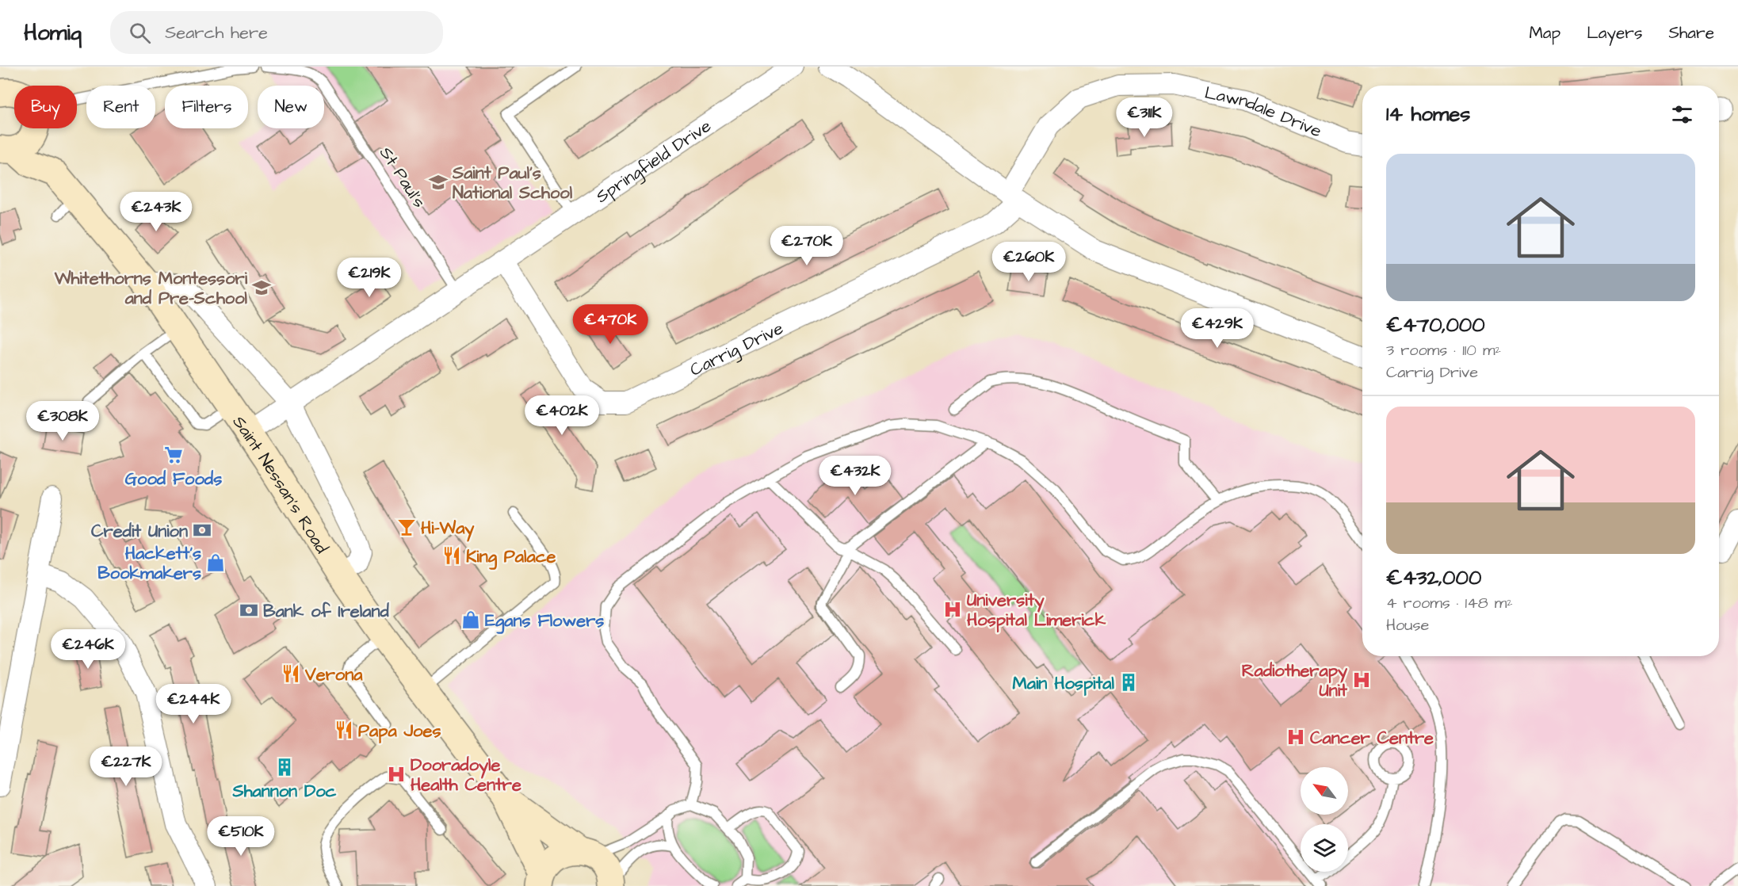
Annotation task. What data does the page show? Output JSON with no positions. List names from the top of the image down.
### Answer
{
  "streets": {
    "main road": ["Saint Nessan's Road"],
    "street": ["Lawndale Drive", "Springfield Drive", "Carrig Drive"],
    "lane": ["St Paul's"]
  },
  "crossings": [
    ["Lawndale Drive", "Carrig Drive"],
    ["Springfield Drive", "St Paul's"],
    ["Springfield Drive", "Carrig Drive"],
    ["Springfield Drive", "Saint Nessan's Road"]
  ],
  "places": {
    "school or university": ["Saint Paul's National School", "Whitethorns Montessori and Pre-School"],
    "supermarket": ["Good Foods"],
    "bar": ["Hi-Way"],
    "bank": ["Credit Union", "Bank of Ireland"],
    "restaurant": ["King Palace", "Verona", "Papa Joes"],
    "shop": ["Hackett's Bookmakers", "Egans Flowers"],
    "hospital": [
      "University Hospital Limerick",
      "Radiotherapy Unit",
      "Cancer Centre",
      "Dooradoyle Health Centre"
    ],
    "building": ["Main Hospital", "Shannon Doc"]
  },
  "north": "top left",
  "page": {
    "header": "Homiq",
    "search": "Search here",
    "nav": ["Map", "Layers", "Share"],
    "chip": [
      "Buy",
      "Rent",
      "Filters",
      "New"
    ],
    "heading": "14 homes",
    "price": [
      "€311K",
      "€243K",
      "€270K",
      "€260K",
      "€219K",
      "€470K",
      "€429K",
      "€402K",
      "€308K",
      "€432K",
      "€246K",
      "€244K",
      "€227K",
      "€510K"
    ],
    "list": [
      {
        "name": "€470,000",
        "note": "3 rooms · 110 m² · Carrig Drive"
      },
      {
        "name": "€432,000",
        "note": "4 rooms · 148 m² · House"
      }
    ]
  }
}
